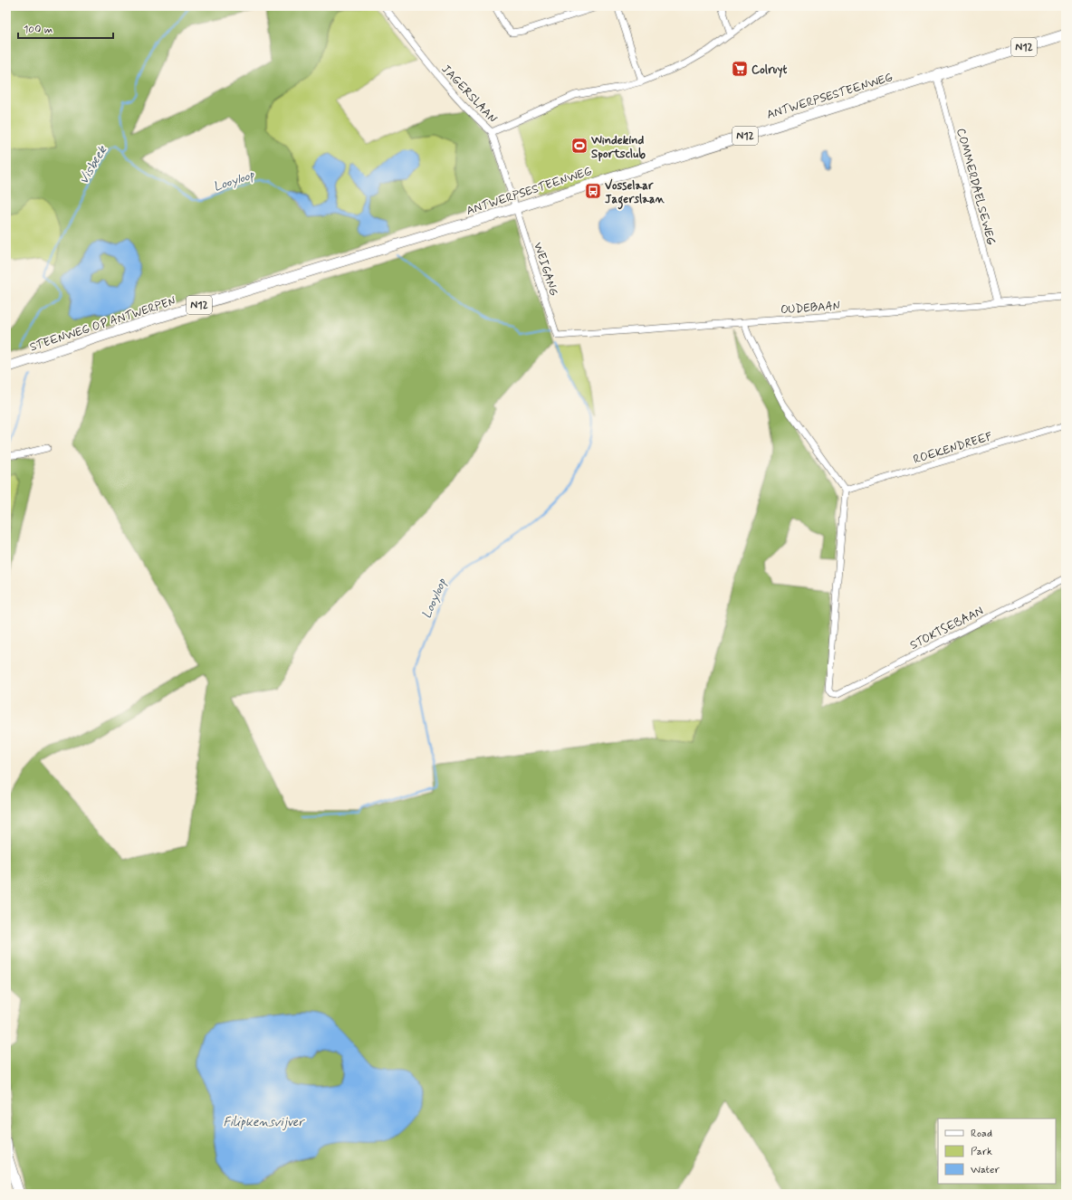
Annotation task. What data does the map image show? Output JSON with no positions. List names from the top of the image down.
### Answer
{
  "streets": {
    "main road": ["N12", "ANTWERPSESTEENWEG", "STEENWEG OP ANTWERPEN"],
    "street": [
      "JAGERSLAAN",
      "COMMERDAELSEWEG",
      "WEIGANG",
      "OUDEBAAN",
      "ROEKENDREEF",
      "STOKTSEBAAN"
    ]
  },
  "crossings": [
    ["JAGERSLAAN", "ANTWERPSESTEENWEG"],
    ["JAGERSLAAN", "WEIGANG"],
    ["ANTWERPSESTEENWEG", "COMMERDAELSEWEG"],
    ["ANTWERPSESTEENWEG", "WEIGANG"],
    ["ANTWERPSESTEENWEG", "STEENWEG OP ANTWERPEN"],
    ["COMMERDAELSEWEG", "OUDEBAAN"],
    ["WEIGANG", "OUDEBAAN"],
    ["ROEKENDREEF", "STOKTSEBAAN"]
  ],
  "water": ["Visbeek", "Looyloop", "Filipkensvijver"],
  "places": {
    "supermarket": ["Colruyt"],
    "sports": ["Windekind Sportsclub"],
    "bus stop": ["Vosselaar Jagerslaan"]
  },
  "legend": ["Road", "Park", "Water"],
  "scale_bar": "100 m"
}
